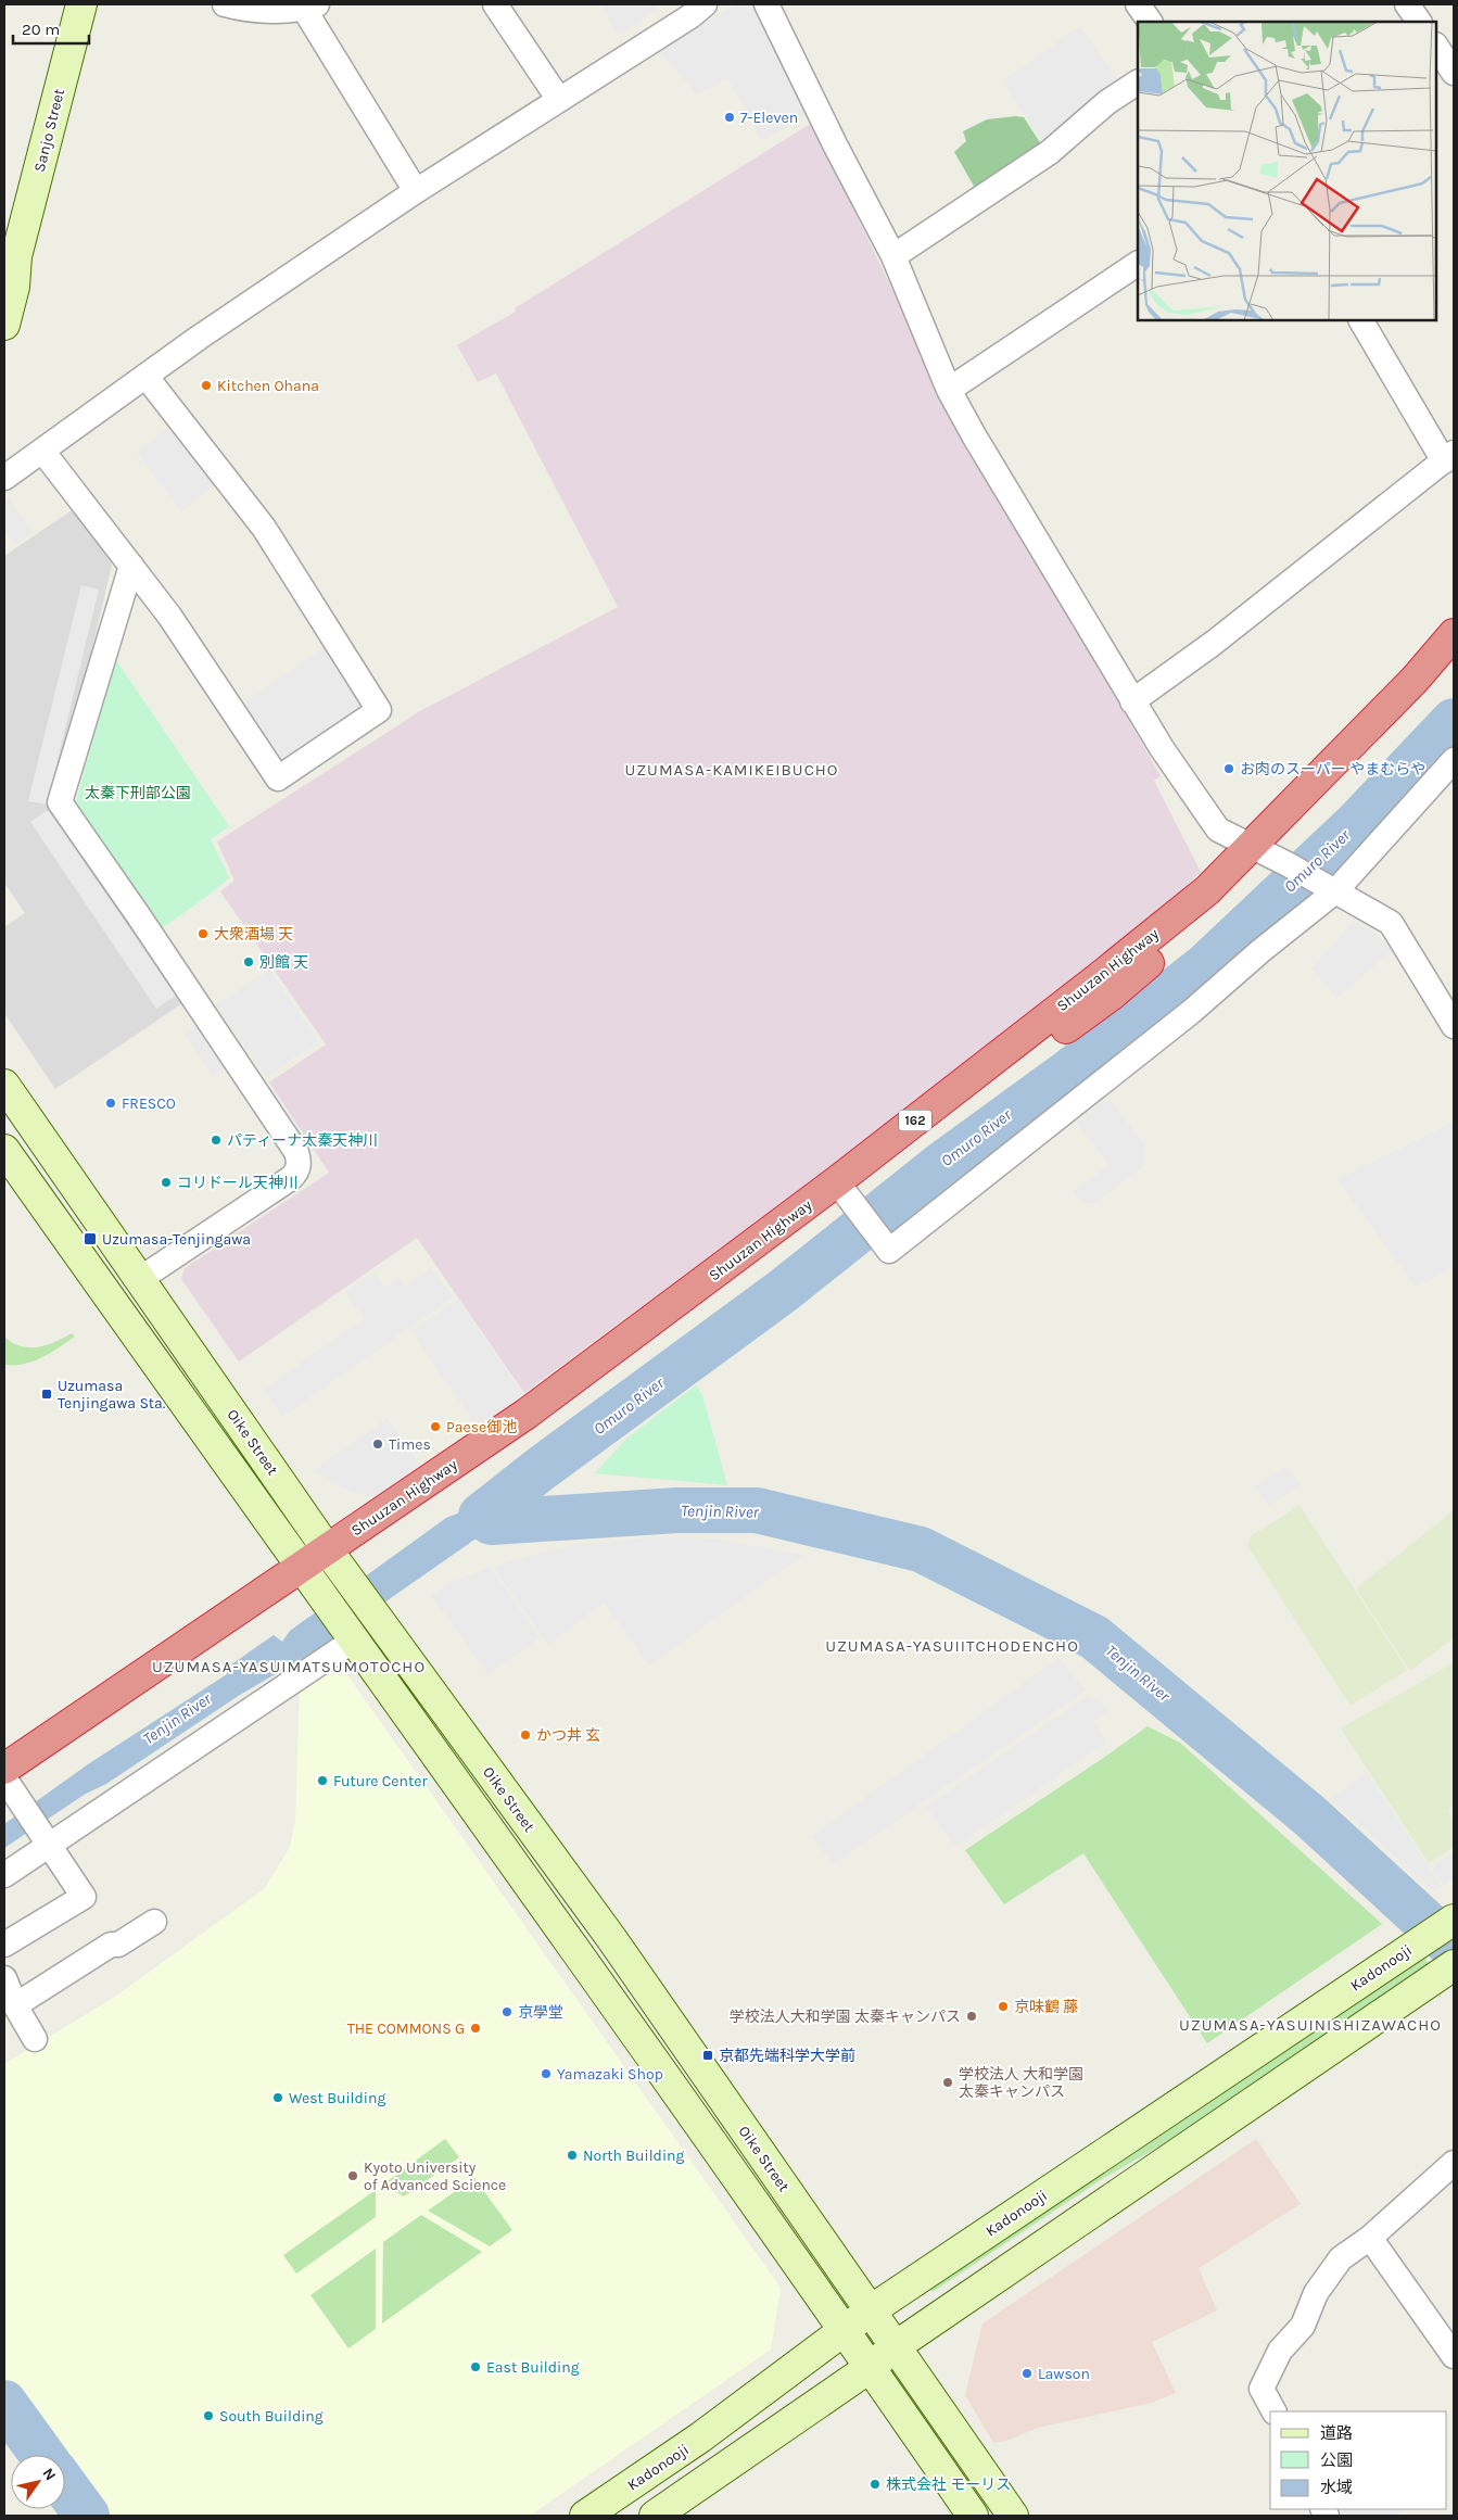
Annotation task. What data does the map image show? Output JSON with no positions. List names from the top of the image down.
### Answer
{
  "streets": {
    "highway": ["Shuuzan Highway", "162"],
    "street": ["Sanjo Street", "Oike Street", "Kadonooji"]
  },
  "crossings": [
    ["Shuuzan Highway", "Oike Street"],
    ["Oike Street", "Kadonooji"]
  ],
  "districts": [
    "UZUMASA-KAMIKEIBUCHO",
    "UZUMASA-YASUIITCHODENCHO",
    "UZUMASA-YASUIMATSUMOTOCHO",
    "UZUMASA-YASUINISHIZAWACHO"
  ],
  "water": ["Omuro River", "Tenjin River"],
  "parks": ["太秦下刑部公園"],
  "places": {
    "other": [
      "7-Eleven",
      "Kitchen Ohana",
      "お肉のスーパー やまむらや",
      "大衆酒場 天",
      "別館 天",
      "FRESCO",
      "パティーナ太秦天神川",
      "コリドール天神川",
      "Paese御池",
      "Times",
      "かつ丼 玄",
      "Future Center",
      "京味鶴 藤",
      "京學堂",
      "学校法人大和学園 太秦キャンパス",
      "THE COMMONS G",
      "Yamazaki Shop",
      "学校法人 大和学園 太秦キャンパス",
      "West Building",
      "North Building",
      "Kyoto University of Advanced Science",
      "East Building",
      "Lawson",
      "South Building",
      "株式会社 モーリス"
    ],
    "transit": ["Uzumasa-Tenjingawa", "Uzumasa Tenjingawa Sta.", "京都先端科学大学前"]
  },
  "legend": ["道路", "公園", "水域"],
  "scale_bar": "20 m",
  "north": "top right"
}
